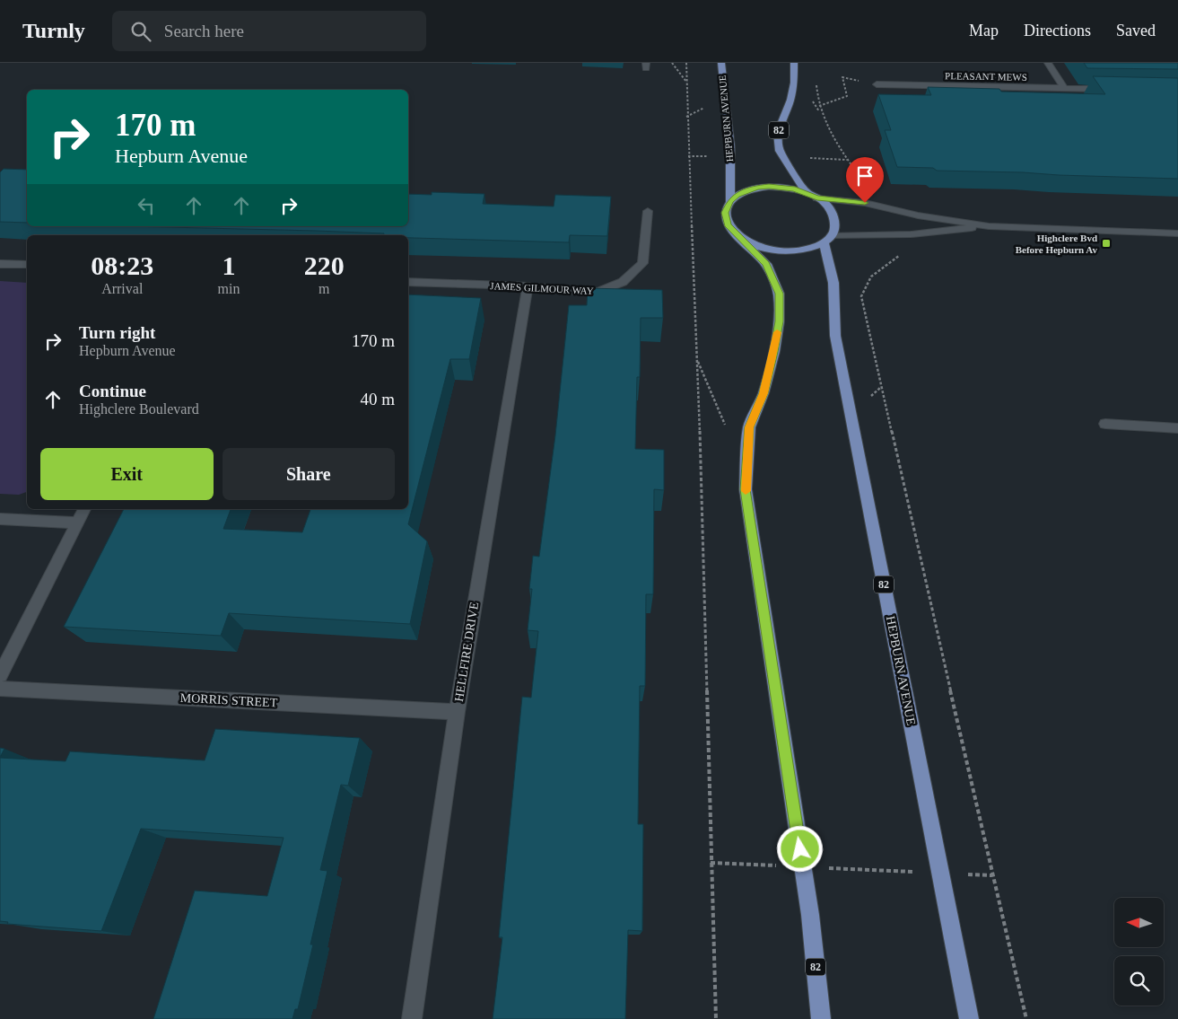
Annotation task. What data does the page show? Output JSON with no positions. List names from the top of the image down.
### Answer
{
  "streets": {
    "main road": ["HEPBURN AVENUE", "82"],
    "street": [
      "PLEASANT MEWS",
      "JAMES GILMOUR WAY",
      "HELLFIRE DRIVE",
      "MORRIS STREET"
    ]
  },
  "crossings": [
    ["HEPBURN AVENUE", "82"],
    ["JAMES GILMOUR WAY", "HELLFIRE DRIVE"],
    ["HELLFIRE DRIVE", "MORRIS STREET"]
  ],
  "places": {
    "transit": ["Highclere Bvd Before Hepburn Av"]
  },
  "north": "left",
  "page": {
    "header": "Turnly",
    "search": "Search here",
    "nav": ["Map", "Directions", "Saved"],
    "turn": ["170 m", "Hepburn Avenue"],
    "eta": [
      "08:23",
      "Arrival",
      "1",
      "min",
      "220",
      "m"
    ],
    "list": [
      {
        "name": "Turn right",
        "note": "Hepburn Avenue",
        "value": "170 m"
      },
      {
        "name": "Continue",
        "note": "Highclere Boulevard",
        "value": "40 m"
      }
    ],
    "buttons": ["Exit", "Share"]
  }
}
